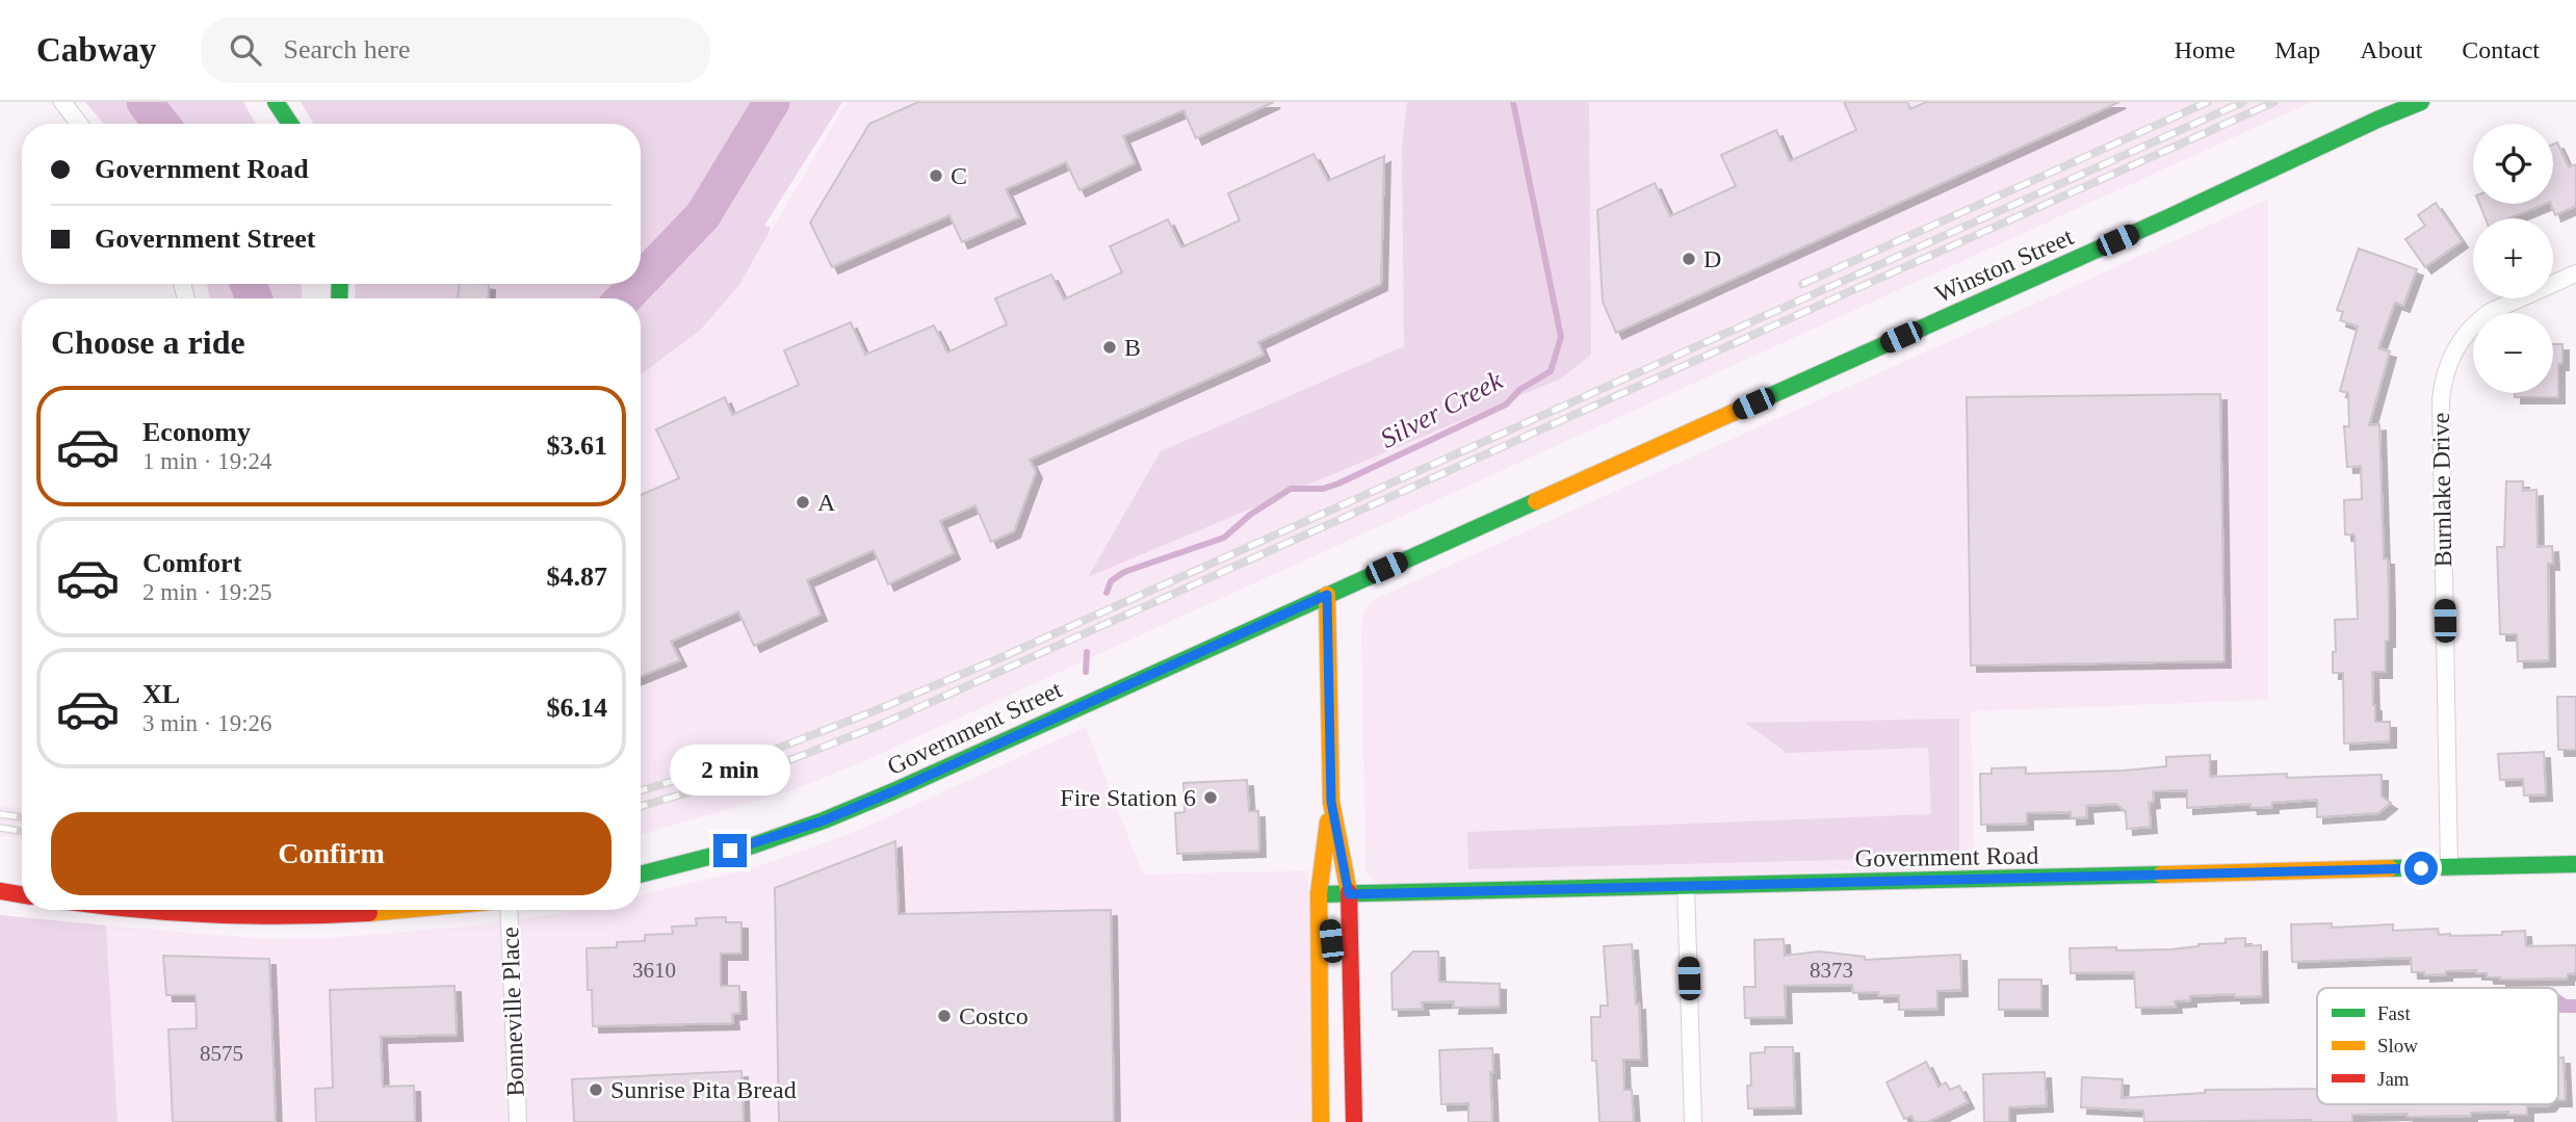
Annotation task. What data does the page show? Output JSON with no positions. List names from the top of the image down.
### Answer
{
  "streets": {
    "street": [
      "Winston Street",
      "Burnlake Drive",
      "Government Street",
      "Government Road",
      "Bonneville Place"
    ]
  },
  "crossings": [
    ["Winston Street", "Government Street"],
    ["Burnlake Drive", "Government Road"]
  ],
  "water": ["Silver Creek"],
  "places": [
    "C",
    "D",
    "B",
    "A",
    "Fire Station 6",
    "Costco",
    "Sunrise Pita Bread"
  ],
  "house_numbers": ["3610", "8373", "8575"],
  "legend": ["Fast", "Slow", "Jam"],
  "page": {
    "header": "Cabway",
    "search": "Search here",
    "nav": [
      "Home",
      "Map",
      "About",
      "Contact"
    ],
    "map_buttons": ["+", "−"],
    "banner": ["Government Road", "Government Street"],
    "heading": "Choose a ride",
    "list": [
      {
        "name": "Economy",
        "note": "1 min · 19:24",
        "value": "$3.61"
      },
      {
        "name": "Comfort",
        "note": "2 min · 19:25",
        "value": "$4.87"
      },
      {
        "name": "XL",
        "note": "3 min · 19:26",
        "value": "$6.14"
      }
    ],
    "bubble": "2 min",
    "buttons": "Confirm"
  }
}
